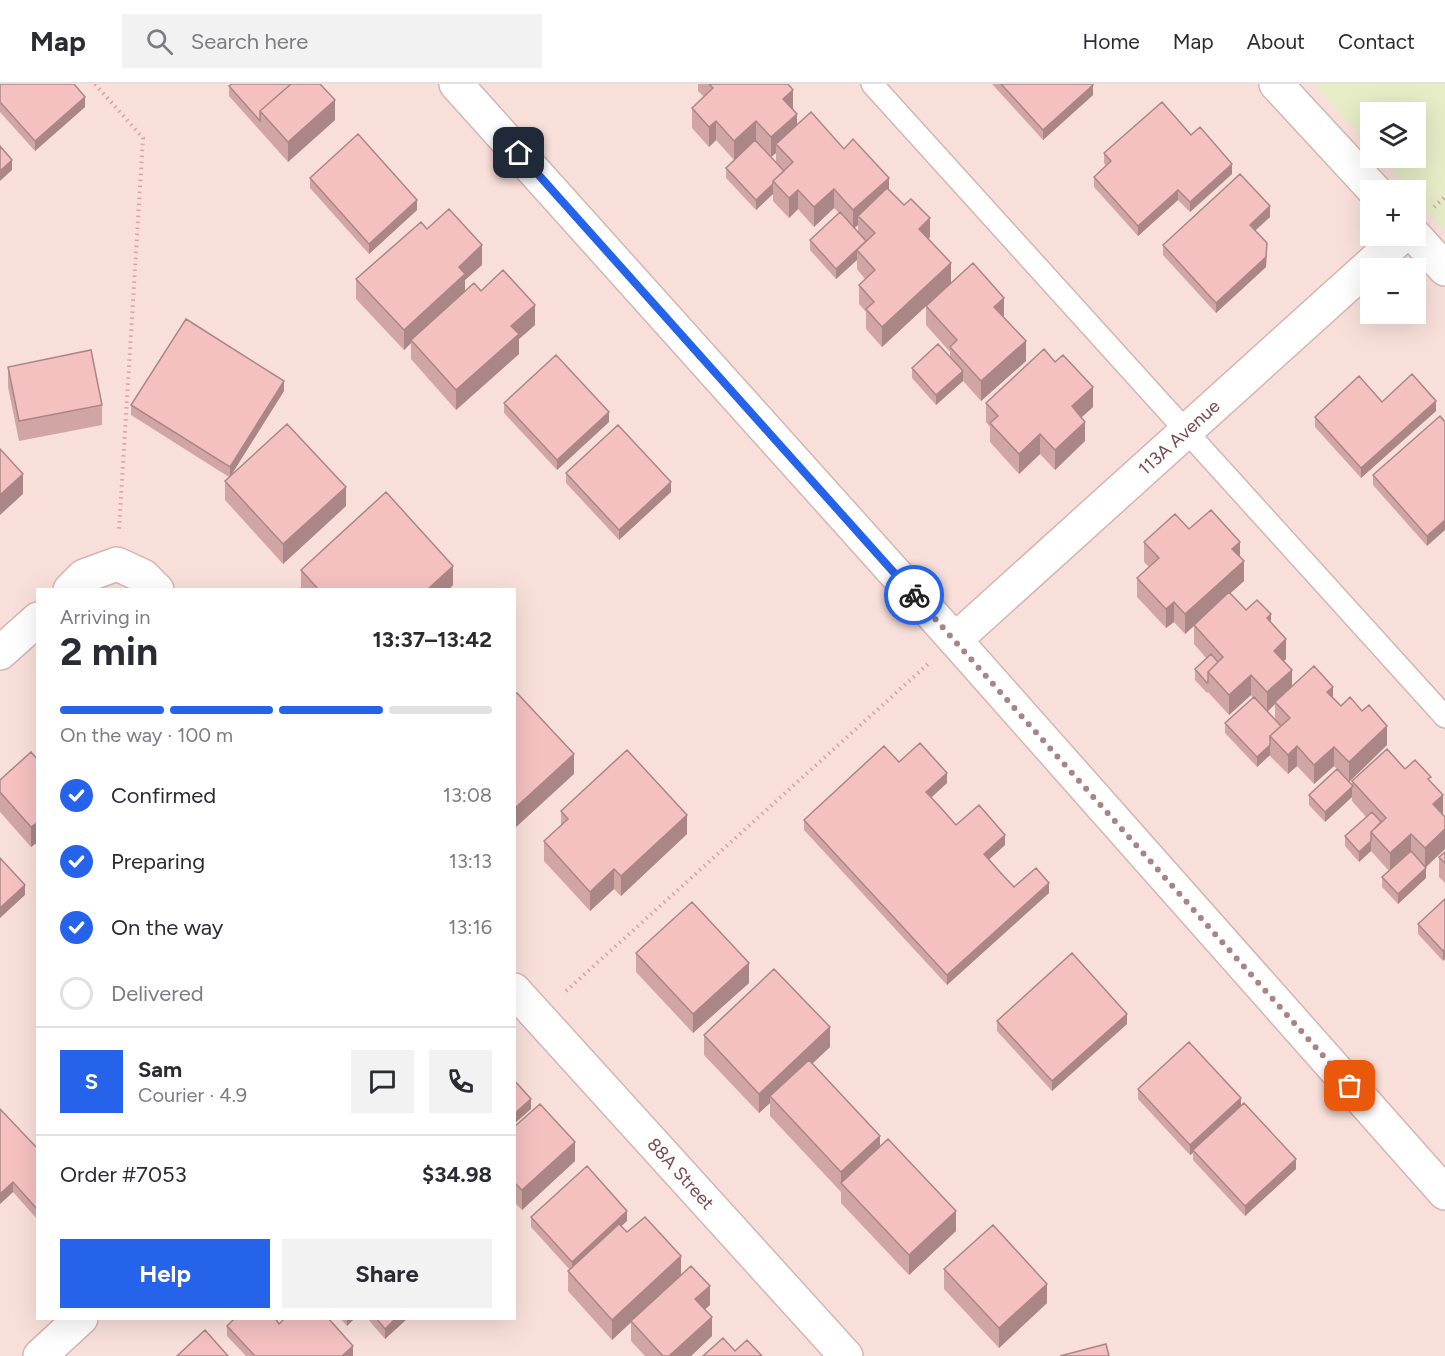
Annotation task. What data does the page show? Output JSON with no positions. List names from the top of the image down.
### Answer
{
  "streets": {
    "street": ["113A Avenue", "88A Street"]
  },
  "page": {
    "header": "Map",
    "search": "Search here",
    "nav": [
      "Home",
      "Map",
      "About",
      "Contact"
    ],
    "map_buttons": ["+", "−"],
    "heading": ["2 min", "Arriving in", "13:37–13:42"],
    "panel": [
      "Sam",
      "Courier · 4.9",
      "Order #7053",
      "$34.98"
    ],
    "bar": "On the way · 100 m",
    "list": [
      ["Confirmed", "13:08"],
      ["Preparing", "13:13"],
      ["On the way", "13:16"],
      "Delivered"
    ],
    "round": "S",
    "buttons": ["Help", "Share"]
  }
}
